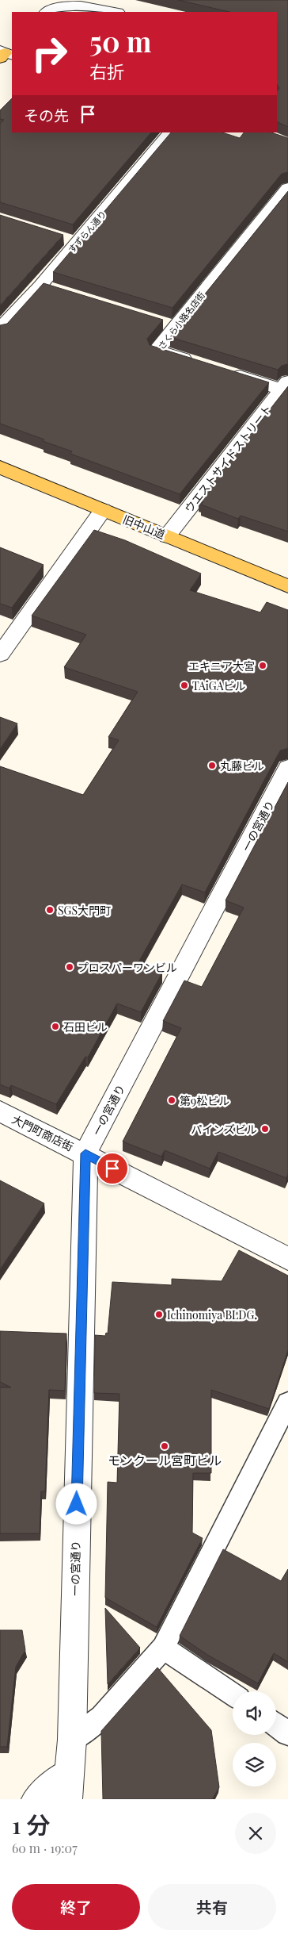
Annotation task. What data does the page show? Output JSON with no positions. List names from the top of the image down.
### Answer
{
  "streets": {
    "main road": ["旧中山道"],
    "street": [
      "すずらん通り",
      "さくら小路名店街",
      "ウエストサイドストリート",
      "一の宮通り",
      "大門町商店街"
    ]
  },
  "crossings": [
    ["ウエストサイドストリート", "旧中山道"],
    ["一の宮通り", "大門町商店街"]
  ],
  "places": [
    "エキニア大宮",
    "TAiGAビル",
    "丸藤ビル",
    "SGS大門町",
    "プロスパーワンビル",
    "石田ビル",
    "第9松ビル",
    "パインズビル",
    "Ichinomiya BLDG.",
    "モンクール宮町ビル"
  ],
  "page": {
    "turn": ["50 m", "右折"],
    "then": "その先",
    "heading": ["1 分", "60 m · 19:07"],
    "buttons": ["終了", "共有"]
  }
}
